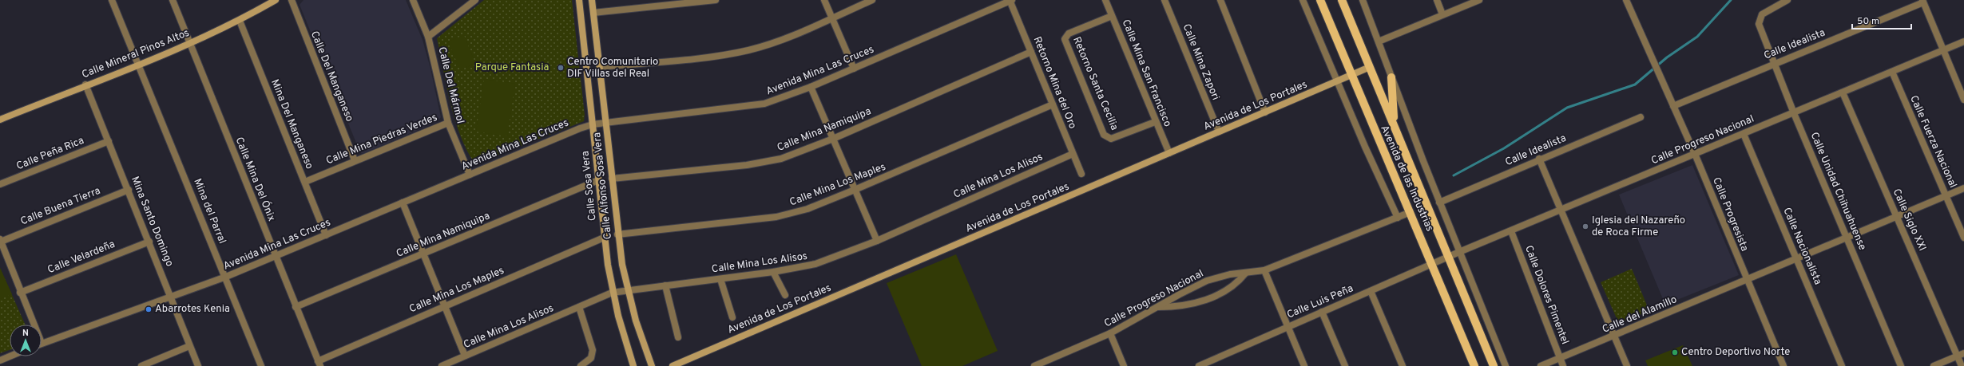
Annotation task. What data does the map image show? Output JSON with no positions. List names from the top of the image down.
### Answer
{
  "streets": {
    "main road": [
      "Calle Mineral Pinos Altos",
      "Avenida de Los Portales",
      "Avenida de las Industrias",
      "Calle Sosa Vera",
      "Calle Alfonso Sosa Vera"
    ],
    "street": [
      "Calle Idealista",
      "Calle Mina Zapori",
      "Avenida Mina Las Cruces",
      "Calle Mina San Francisco",
      "Calle Del Manganeso",
      "Retorno Mina del Oro",
      "Retorno Santa Cecilia",
      "Calle Del Mármol",
      "Mina Del Manganeso",
      "Calle Mina Namiquipa",
      "Calle Mina Piedras Verdes",
      "Calle Progreso Nacional",
      "Calle Fuerza Nacional",
      "Calle Peña Rica",
      "Calle Mina Los Alisos",
      "Calle Mina Del Ónix",
      "Calle Mina Los Maples",
      "Calle Unidad Chihuahuense",
      "Calle Buena Tierra",
      "Mina del Parral",
      "Calle Progresista",
      "Calle Siglo XXI",
      "Mina Santo Domingo",
      "Calle Nacionalista",
      "Calle Velardeña",
      "Calle Dolores Pimentel",
      "Calle Luis Peña",
      "Calle del Alamillo"
    ]
  },
  "crossings": [
    ["Calle Idealista", "Avenida de las Industrias"],
    ["Calle Idealista", "Calle Unidad Chihuahuense"],
    ["Calle Idealista", "Calle Progresista"],
    ["Calle Mineral Pinos Altos", "Mina Del Manganeso"],
    ["Calle Mineral Pinos Altos", "Calle Mina Del Ónix"],
    ["Calle Mineral Pinos Altos", "Mina del Parral"],
    ["Calle Mineral Pinos Altos", "Mina Santo Domingo"],
    ["Calle Mina Zapori", "Avenida de Los Portales"],
    ["Avenida Mina Las Cruces", "Retorno Mina del Oro"],
    ["Avenida Mina Las Cruces", "Calle Del Mármol"],
    ["Avenida Mina Las Cruces", "Mina Del Manganeso"],
    ["Avenida Mina Las Cruces", "Calle Mina Del Ónix"],
    ["Avenida Mina Las Cruces", "Calle Sosa Vera"],
    ["Avenida Mina Las Cruces", "Calle Alfonso Sosa Vera"],
    ["Avenida Mina Las Cruces", "Mina del Parral"],
    ["Avenida Mina Las Cruces", "Mina Santo Domingo"],
    ["Calle Mina San Francisco", "Retorno Santa Cecilia"],
    ["Calle Mina San Francisco", "Avenida de Los Portales"],
    ["Calle Del Manganeso", "Calle Mina Piedras Verdes"],
    ["Retorno Mina del Oro", "Calle Mina Namiquipa"],
    ["Retorno Mina del Oro", "Calle Mina Los Alisos"],
    ["Retorno Mina del Oro", "Calle Mina Los Maples"],
    ["Calle Del Mármol", "Calle Mina Piedras Verdes"],
    ["Avenida de Los Portales", "Avenida de las Industrias"],
    ["Mina Del Manganeso", "Calle Mina Piedras Verdes"],
    ["Calle Mina Namiquipa", "Calle Mina Del Ónix"],
    ["Calle Mina Namiquipa", "Calle Sosa Vera"],
    ["Calle Mina Namiquipa", "Calle Alfonso Sosa Vera"],
    ["Calle Progreso Nacional", "Calle Fuerza Nacional"],
    ["Calle Progreso Nacional", "Avenida de las Industrias"],
    ["Calle Progreso Nacional", "Calle Unidad Chihuahuense"],
    ["Calle Progreso Nacional", "Calle Progresista"],
    ["Calle Progreso Nacional", "Calle Siglo XXI"],
    ["Calle Progreso Nacional", "Calle Nacionalista"],
    ["Calle Progreso Nacional", "Calle Dolores Pimentel"],
    ["Calle Progreso Nacional", "Calle Luis Peña"],
    ["Calle Fuerza Nacional", "Calle del Alamillo"],
    ["Calle Peña Rica", "Mina Santo Domingo"],
    ["Calle Mina Los Alisos", "Calle Sosa Vera"],
    ["Calle Mina Los Alisos", "Calle Alfonso Sosa Vera"],
    ["Avenida de las Industrias", "Calle Luis Peña"],
    ["Calle Mina Del Ónix", "Calle Mina Los Maples"],
    ["Calle Mina Los Maples", "Calle Sosa Vera"],
    ["Calle Mina Los Maples", "Calle Alfonso Sosa Vera"],
    ["Calle Unidad Chihuahuense", "Calle del Alamillo"],
    ["Calle Buena Tierra", "Mina Santo Domingo"],
    ["Calle Progresista", "Calle del Alamillo"],
    ["Calle Siglo XXI", "Calle del Alamillo"],
    ["Mina Santo Domingo", "Calle Velardeña"],
    ["Calle Nacionalista", "Calle del Alamillo"],
    ["Calle Dolores Pimentel", "Calle del Alamillo"]
  ],
  "parks": ["Parque Fantasia"],
  "places": [
    "Centro Comunitario DIF Villas del Real",
    "Iglesia del Nazareño de Roca Firme",
    "Abarrotes Kenia",
    "Centro Deportivo Norte"
  ],
  "scale_bar": "50 m",
  "north": "top"
}
